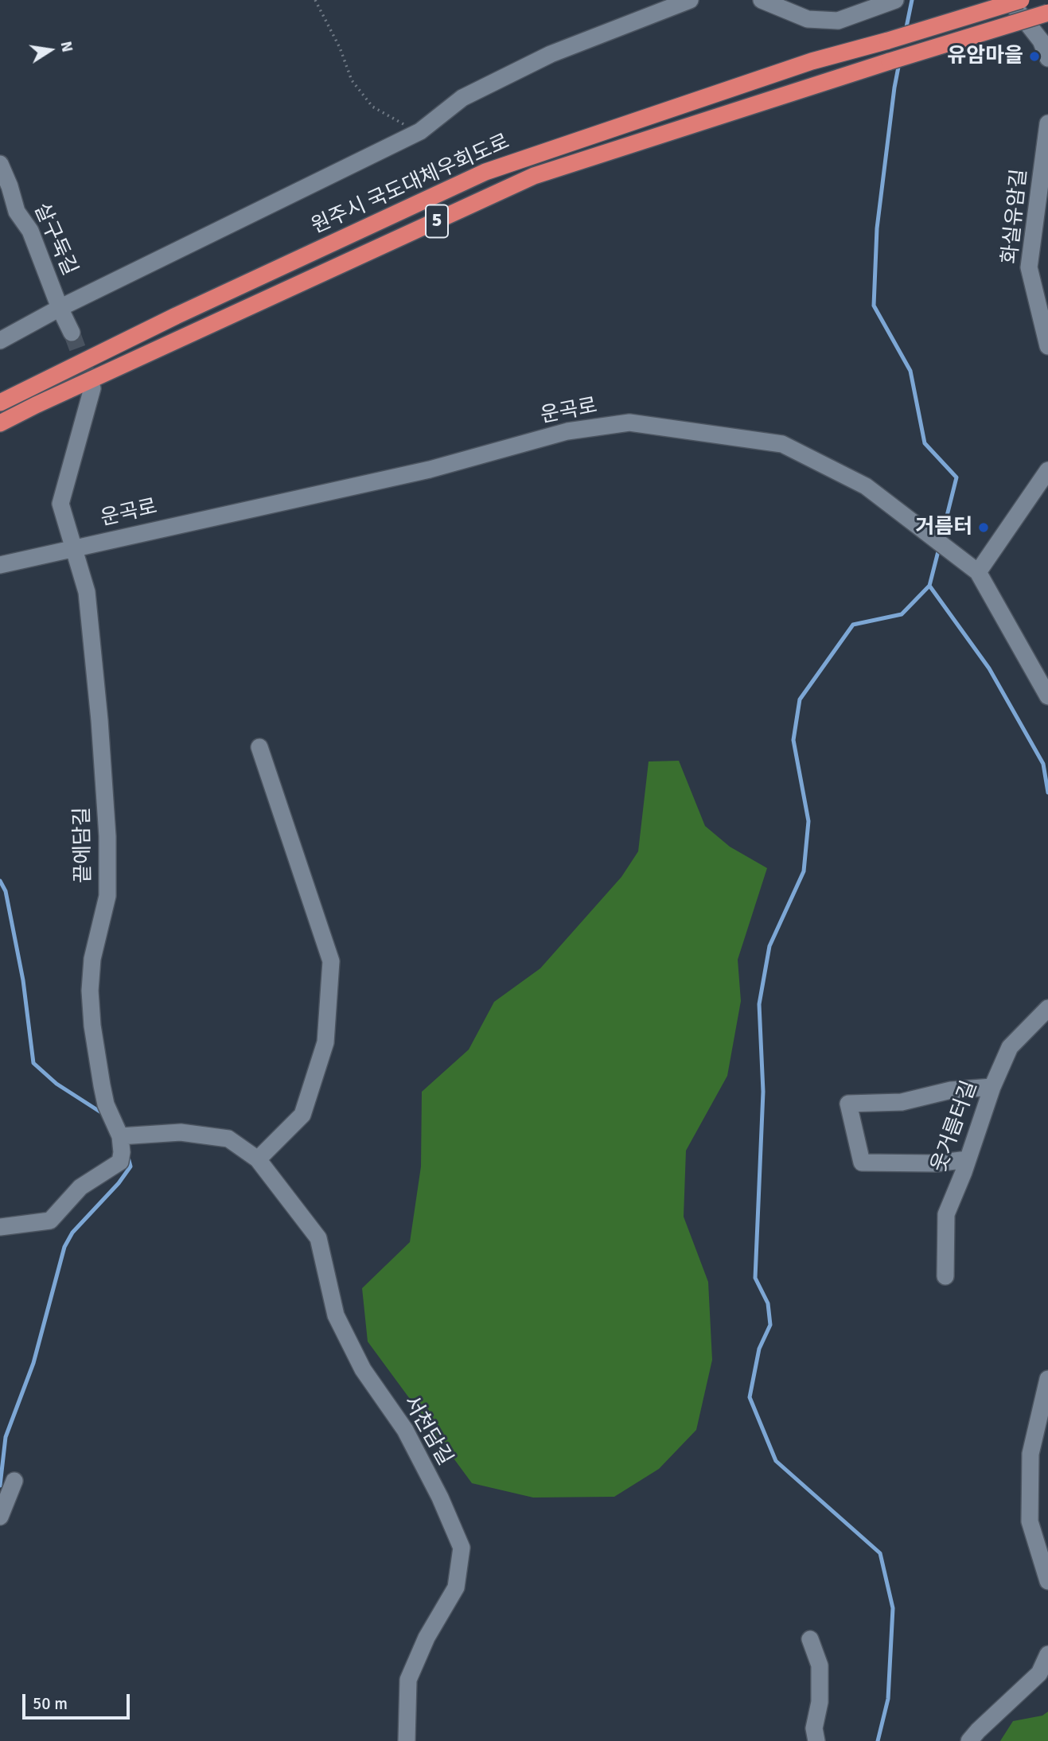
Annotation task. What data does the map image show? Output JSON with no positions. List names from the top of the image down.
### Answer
{
  "streets": {
    "highway": ["원주시 국도대체우회도로", "5"],
    "street": [
      "화실유암길",
      "살구둑길",
      "운곡로",
      "끝에담길",
      "웃거름터길",
      "서천담길"
    ]
  },
  "crossings": [
    ["운곡로", "끝에담길"]
  ],
  "places": ["유암마을", "거름터"],
  "scale_bar": "50 m",
  "north": "right"
}
